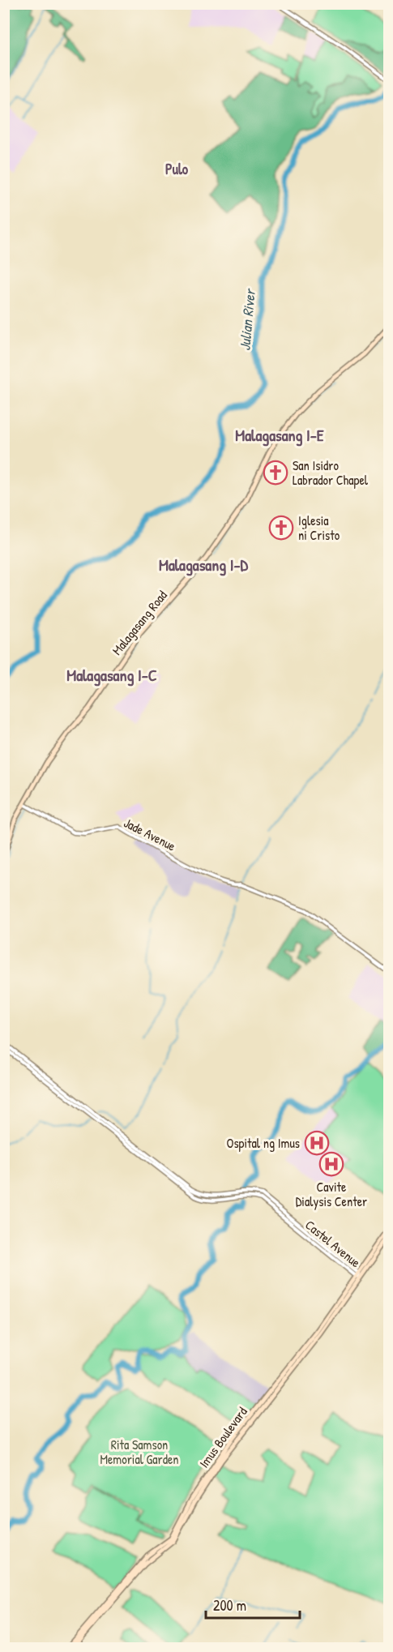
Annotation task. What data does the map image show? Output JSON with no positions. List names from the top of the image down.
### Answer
{
  "streets": {
    "main road": ["Malagasang Road", "Imus Boulevard"],
    "street": ["Jade Avenue", "Castel Avenue"]
  },
  "crossings": [
    ["Malagasang Road", "Jade Avenue"],
    ["Castel Avenue", "Imus Boulevard"]
  ],
  "districts": [
    "Pulo",
    "Malagasang I-E",
    "Malagasang I-D",
    "Malagasang I-C"
  ],
  "water": ["Julian River"],
  "parks": ["Rita Samson Memorial Garden"],
  "places": {
    "church": ["San Isidro Labrador Chapel", "Iglesia ni Cristo"],
    "hospital": ["Ospital ng Imus", "Cavite Dialysis Center"]
  },
  "scale_bar": "200 m"
}
